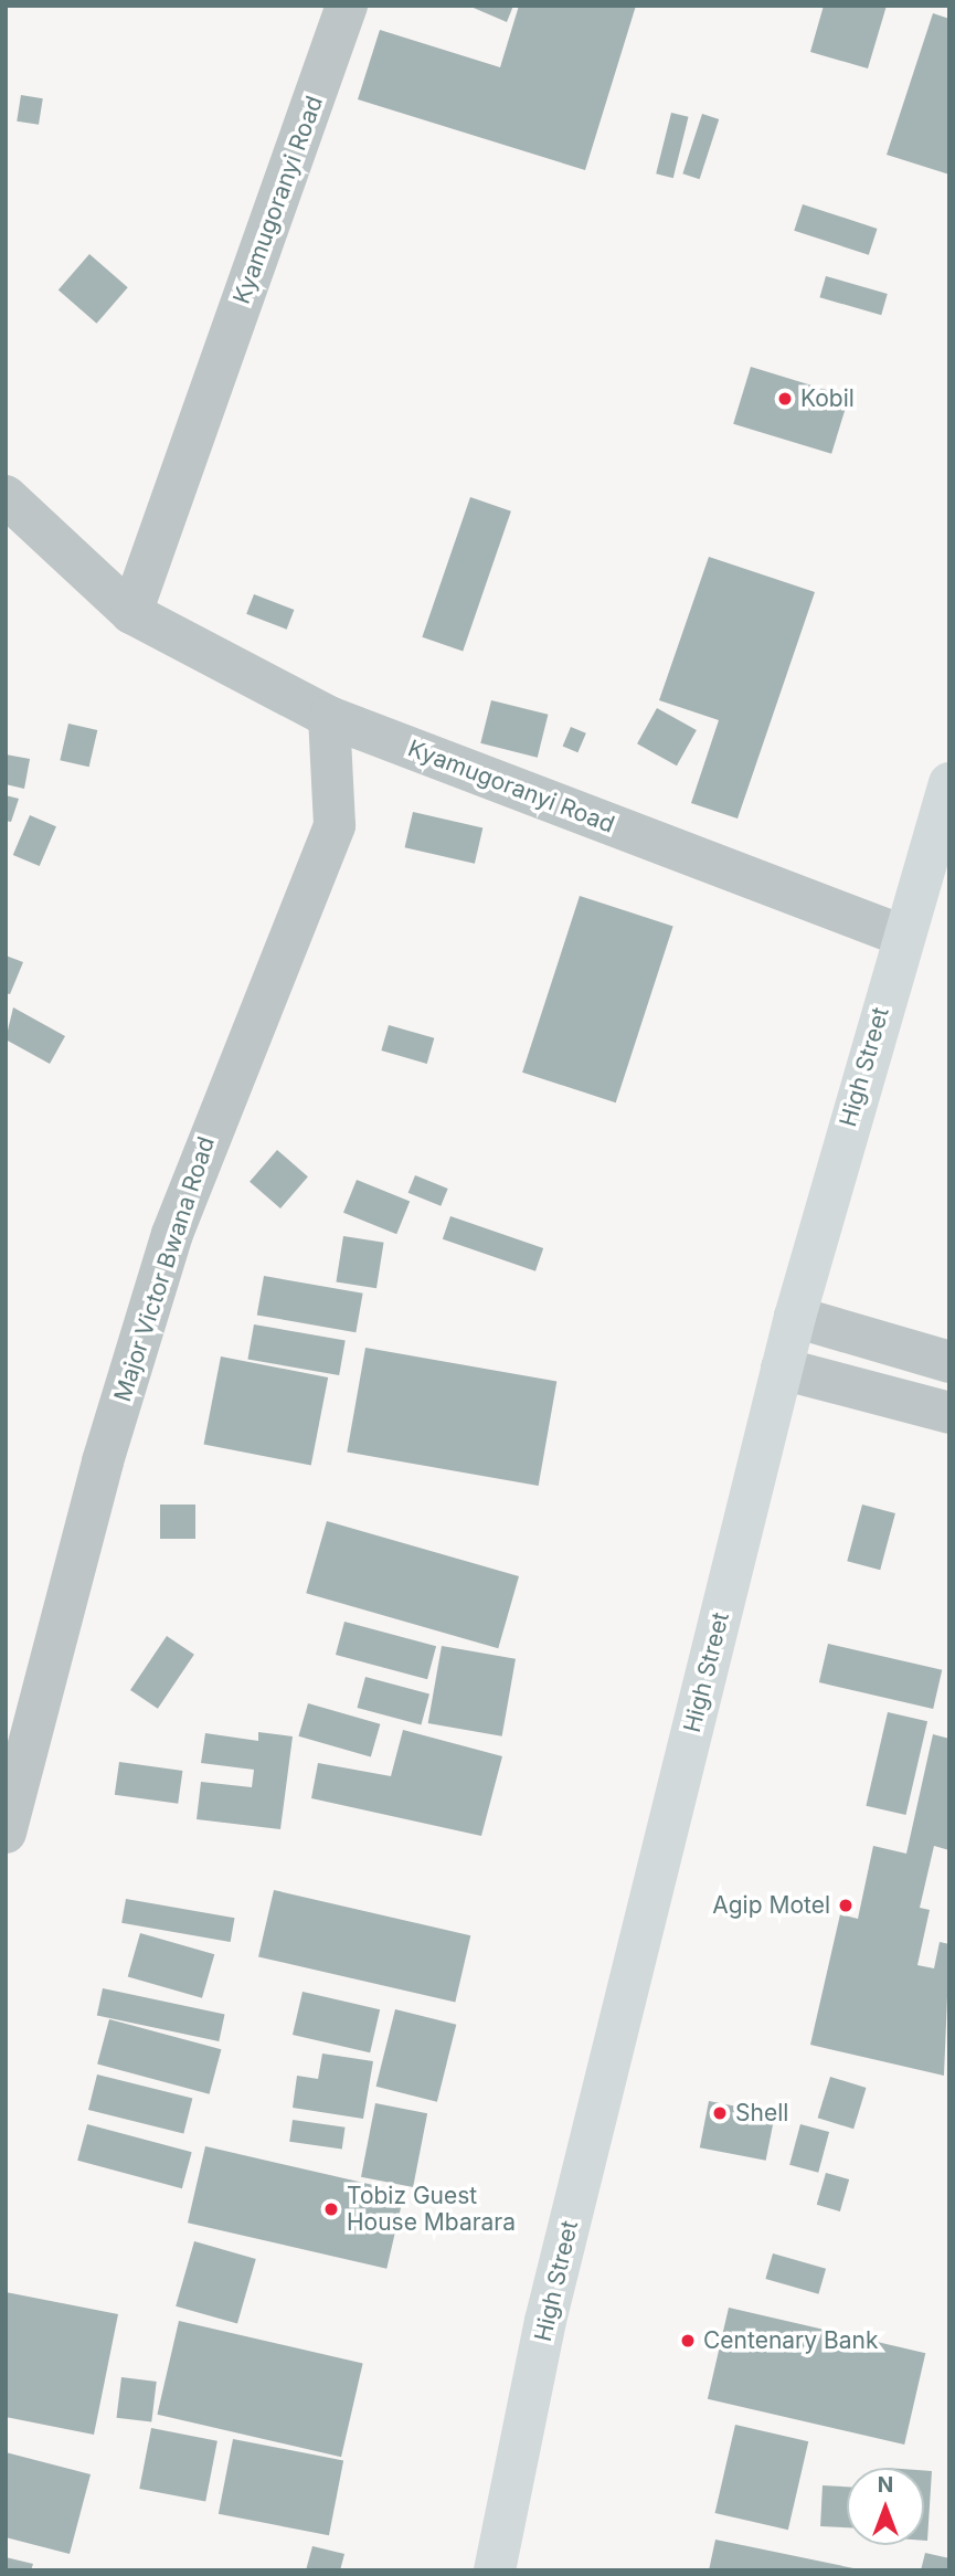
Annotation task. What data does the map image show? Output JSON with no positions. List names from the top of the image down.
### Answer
{
  "streets": {
    "main road": ["High Street"],
    "street": ["Kyamugoranyi Road", "Major Victor Bwana Road"]
  },
  "crossings": [
    ["Kyamugoranyi Road", "High Street"],
    ["Kyamugoranyi Road", "Major Victor Bwana Road"]
  ],
  "places": [
    "Kobil",
    "Agip Motel",
    "Shell",
    "Tobiz Guest House Mbarara",
    "Centenary Bank"
  ],
  "north": "top"
}
